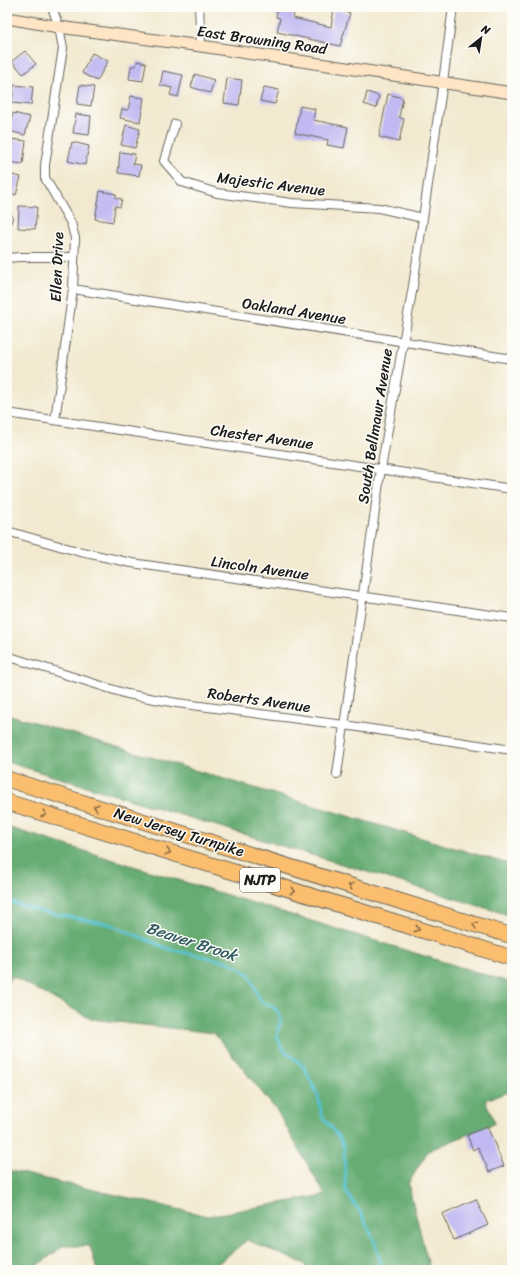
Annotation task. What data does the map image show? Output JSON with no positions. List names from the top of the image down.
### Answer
{
  "streets": {
    "highway": ["New Jersey Turnpike", "NJTP"],
    "main road": ["East Browning Road"],
    "street": [
      "Majestic Avenue",
      "Ellen Drive",
      "Oakland Avenue",
      "South Bellmawr Avenue",
      "Chester Avenue",
      "Lincoln Avenue",
      "Roberts Avenue"
    ]
  },
  "crossings": [
    ["East Browning Road", "Ellen Drive"],
    ["East Browning Road", "South Bellmawr Avenue"],
    ["Majestic Avenue", "South Bellmawr Avenue"],
    ["Ellen Drive", "Oakland Avenue"],
    ["Ellen Drive", "Chester Avenue"],
    ["Oakland Avenue", "South Bellmawr Avenue"],
    ["South Bellmawr Avenue", "Chester Avenue"],
    ["South Bellmawr Avenue", "Lincoln Avenue"],
    ["South Bellmawr Avenue", "Roberts Avenue"]
  ],
  "water": ["Beaver Brook"],
  "north": "top right"
}
